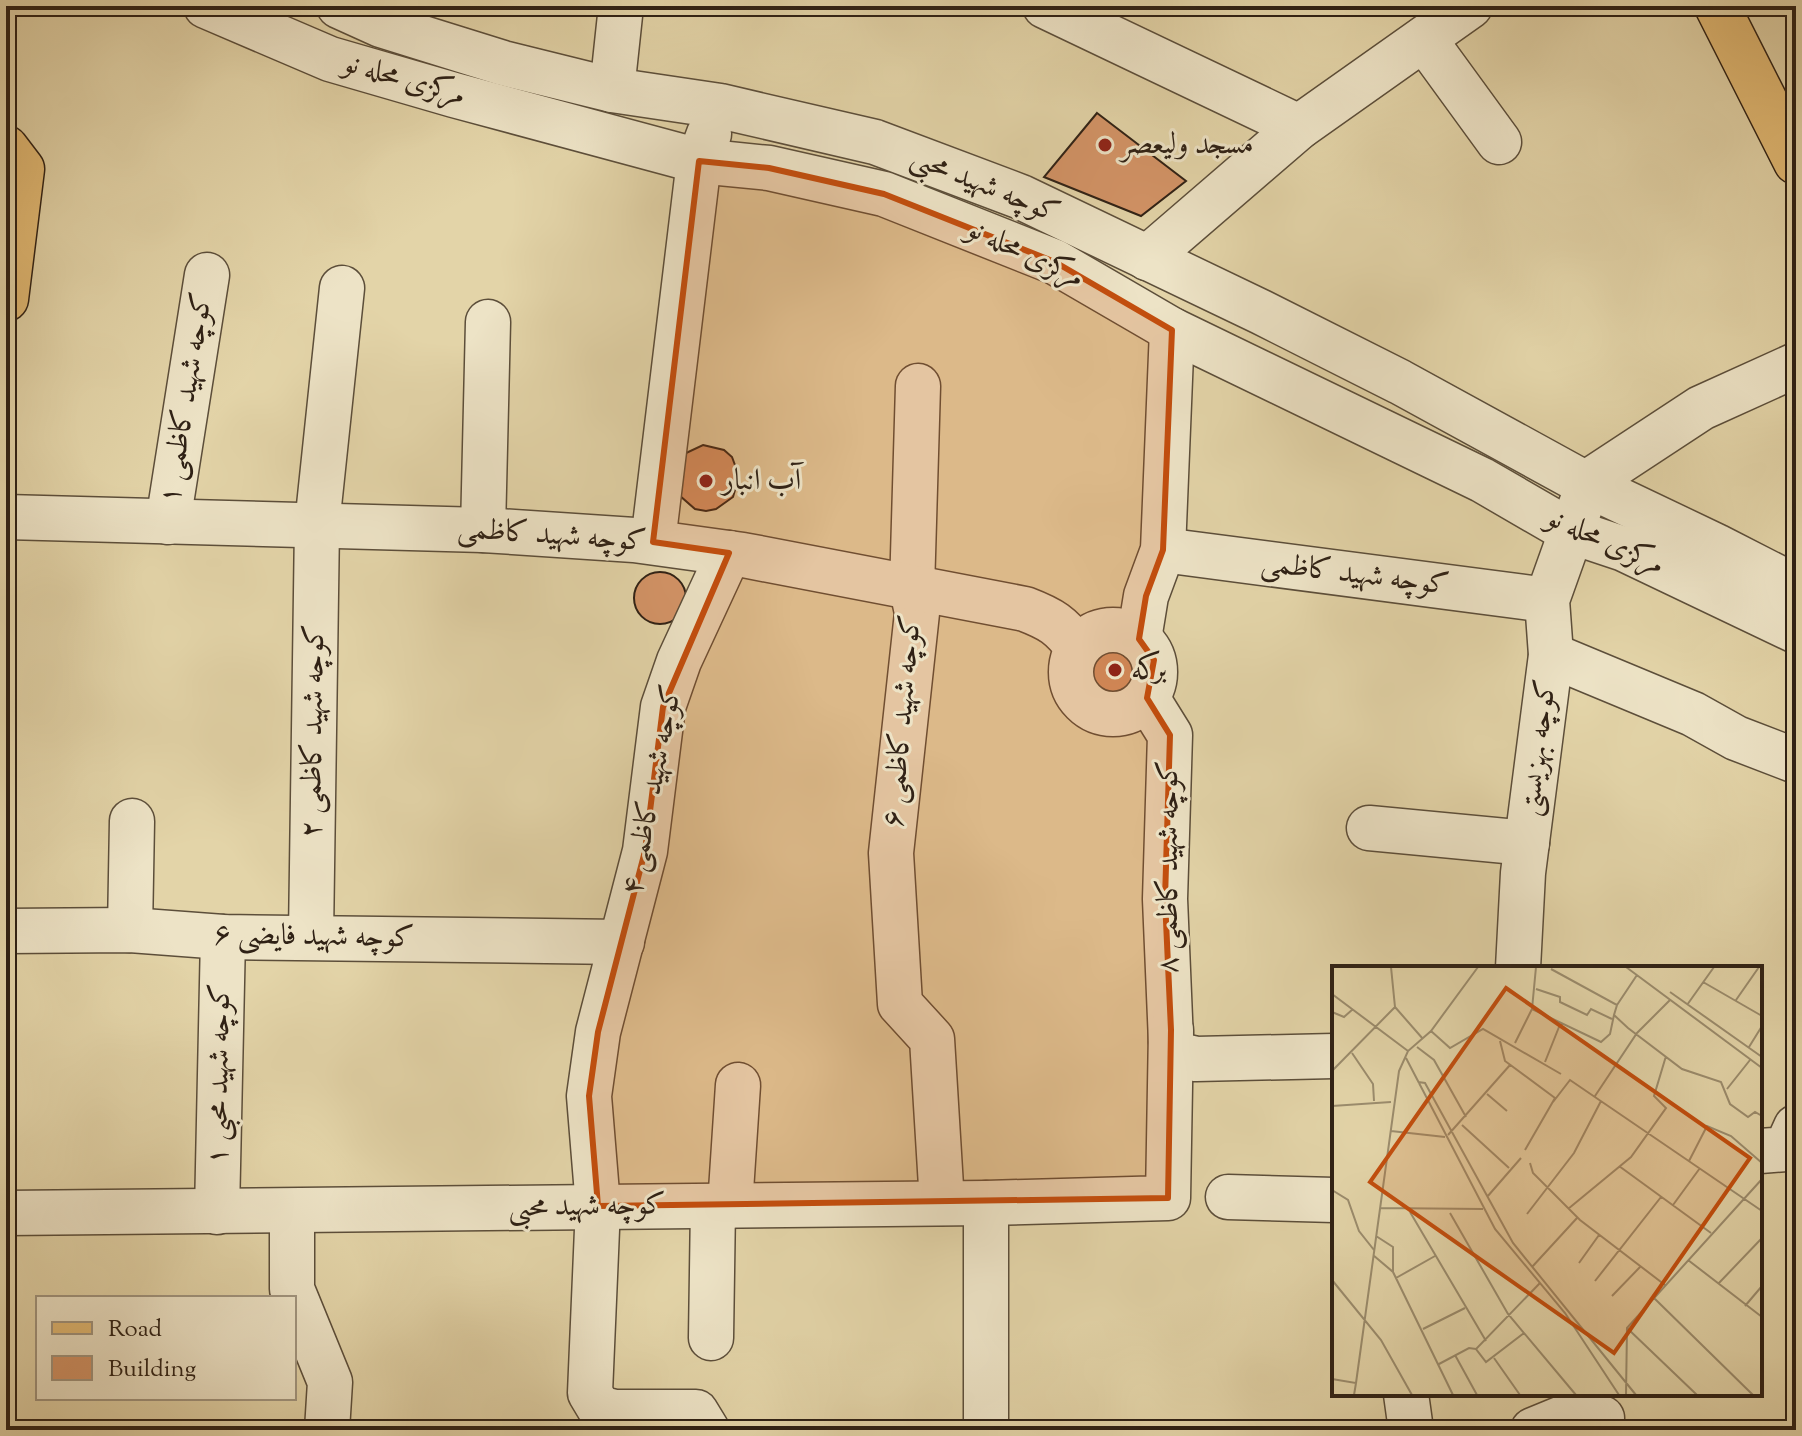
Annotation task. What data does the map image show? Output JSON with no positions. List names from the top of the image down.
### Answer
{
  "streets": {
    "street": [
      "مرکزی محله نو",
      "کوچه شهید محبی",
      "کوچه شهید کاظمی ۱",
      "کوچه شهید کاظمی",
      "کوچه شهید کاظمی ۶",
      "کوچه شهید کاظمی ۲",
      "کوچه بهزیستی",
      "کوچه شهید کاظمی ۴",
      "کوچه شهید کاظمی ۸",
      "کوچه شهید فایضی ۶",
      "کوچه شهید محبی ۱"
    ]
  },
  "crossings": [
    ["مرکزی محله نو", "کوچه شهید محبی"],
    ["مرکزی محله نو", "کوچه بهزیستی"],
    ["کوچه شهید محبی", "کوچه شهید کاظمی ۶"],
    ["کوچه شهید محبی", "کوچه بهزیستی"],
    ["کوچه شهید محبی", "کوچه شهید کاظمی ۴"],
    ["کوچه شهید محبی", "کوچه شهید کاظمی ۸"],
    ["کوچه شهید محبی", "کوچه شهید محبی ۱"],
    ["کوچه شهید کاظمی ۱", "کوچه شهید کاظمی"],
    ["کوچه شهید کاظمی", "کوچه شهید کاظمی ۶"],
    ["کوچه شهید کاظمی", "کوچه شهید کاظمی ۲"],
    ["کوچه شهید کاظمی", "کوچه بهزیستی"],
    ["کوچه شهید کاظمی", "کوچه شهید کاظمی ۴"],
    ["کوچه شهید کاظمی", "کوچه شهید کاظمی ۸"],
    ["کوچه شهید کاظمی ۲", "کوچه شهید فایضی ۶"],
    ["کوچه شهید کاظمی ۴", "کوچه شهید فایضی ۶"],
    ["کوچه شهید فایضی ۶", "کوچه شهید محبی ۱"]
  ],
  "places": ["مسجد ولیعصر", "آب انبار", "برکه"],
  "legend": ["Road", "Building"]
}
